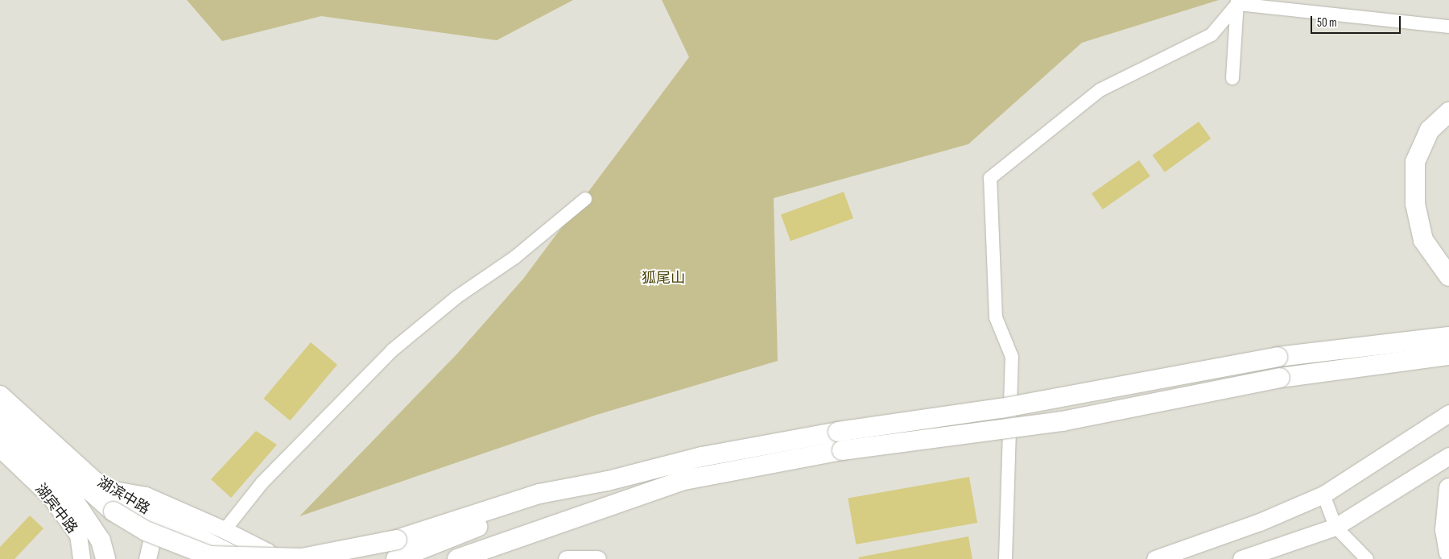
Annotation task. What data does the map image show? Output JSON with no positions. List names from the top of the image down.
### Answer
{
  "streets": {
    "main road": ["湖滨中路", "湖宾中路"]
  },
  "parks": ["狐尾山"],
  "scale_bar": "50 m"
}
